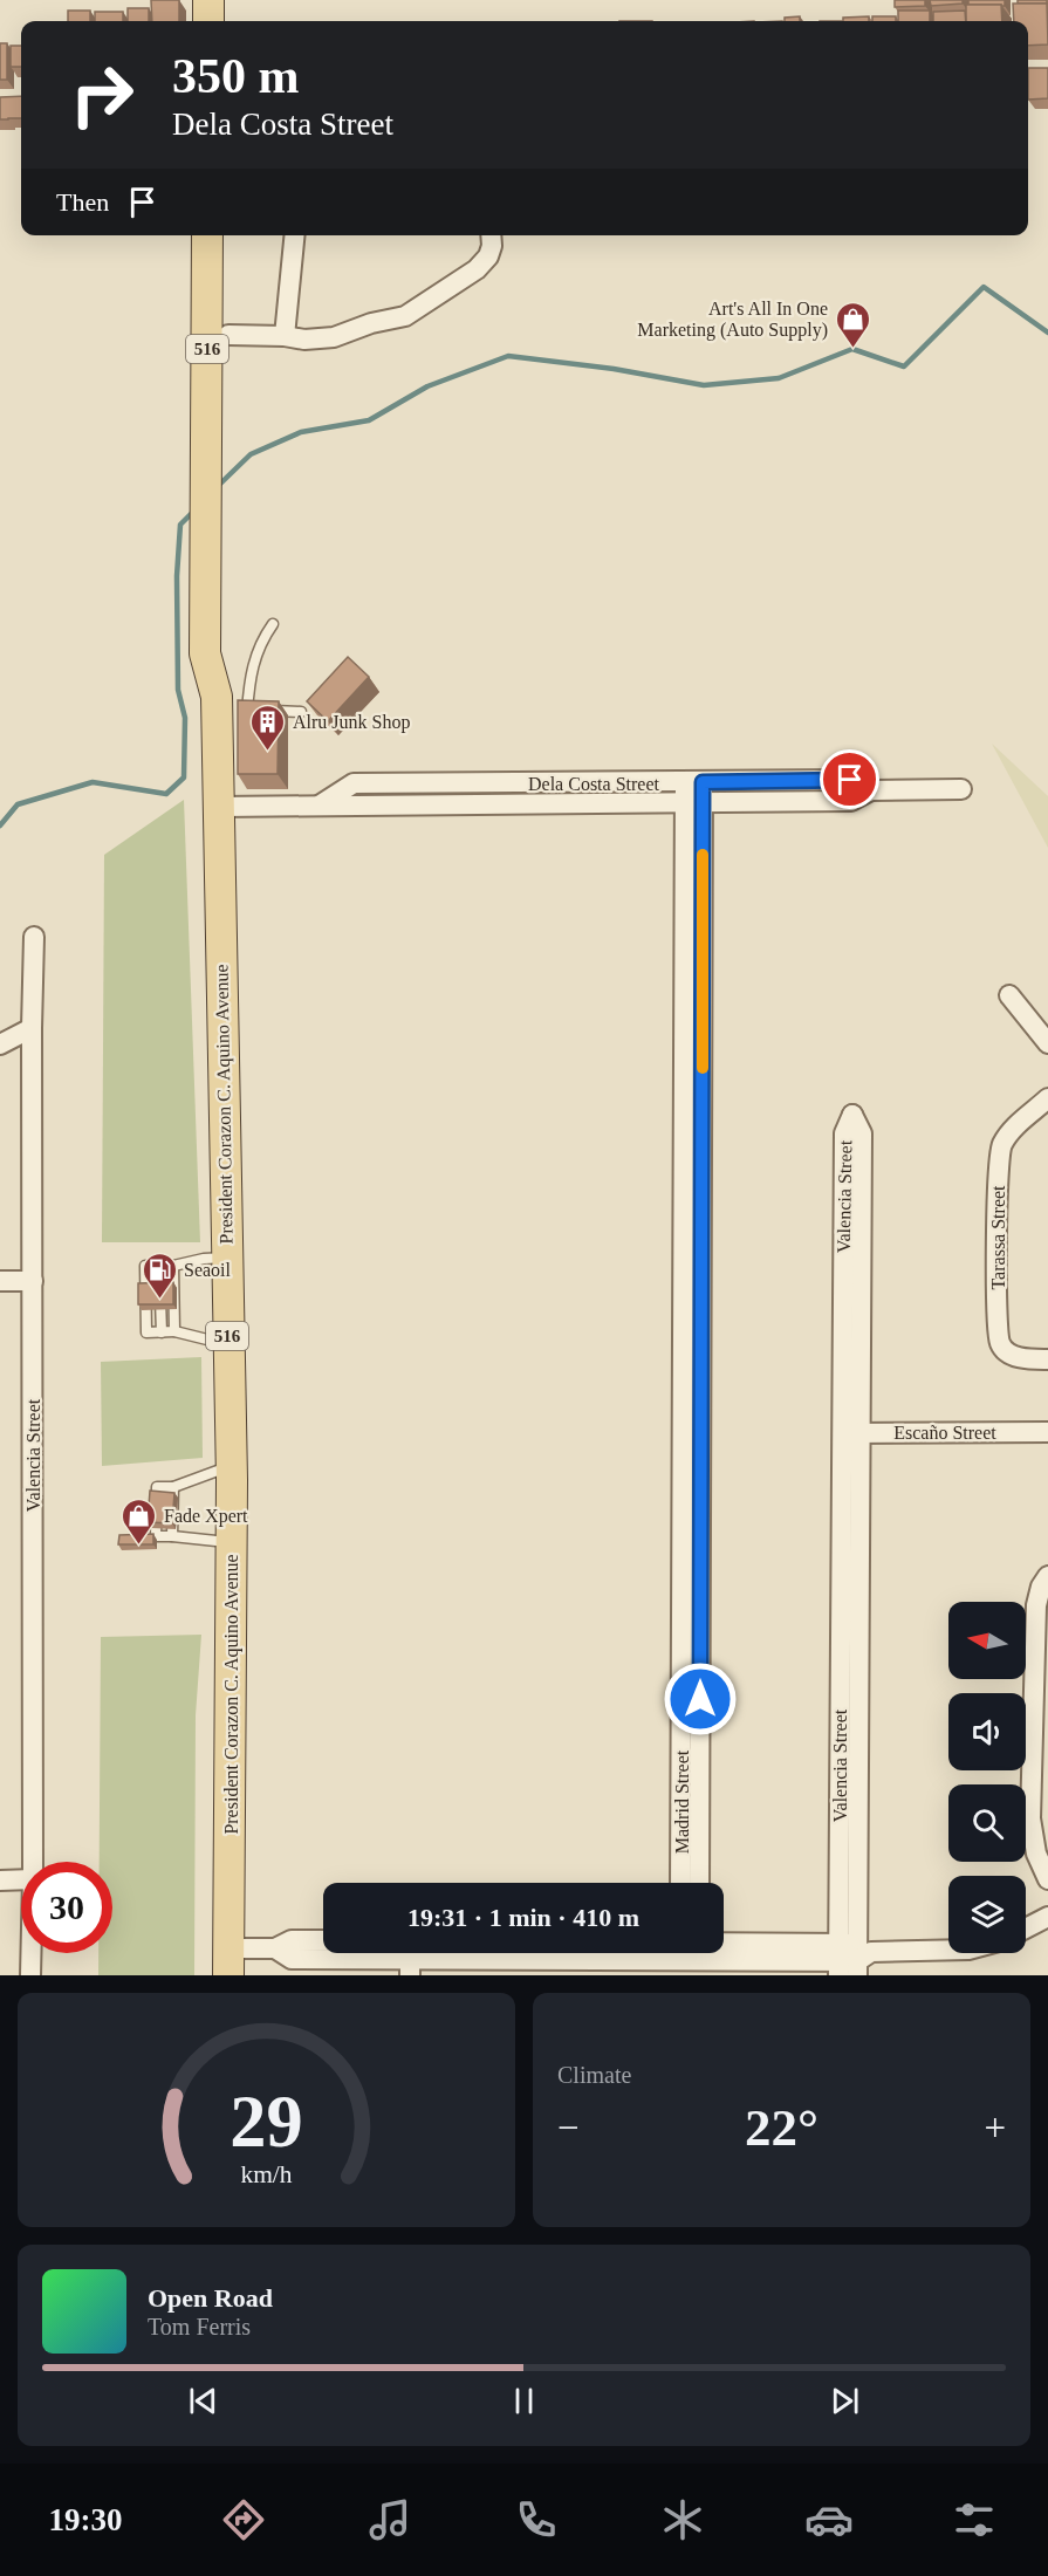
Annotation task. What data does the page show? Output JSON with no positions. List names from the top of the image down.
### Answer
{
  "streets": {
    "main road": ["516", "President Corazon C. Aquino Avenue"],
    "street": [
      "Dela Costa Street",
      "Valencia Street",
      "Tarassa Street",
      "Escaño Street",
      "Madrid Street"
    ]
  },
  "crossings": [
    ["Dela Costa Street", "President Corazon C. Aquino Avenue"],
    ["Dela Costa Street", "Madrid Street"],
    ["Valencia Street", "Escaño Street"]
  ],
  "places": {
    "shop": ["Art's All In One Marketing (Auto Supply)", "Fade Xpert"],
    "building": ["Alru Junk Shop"],
    "fuel station": ["Seaoil"]
  },
  "north": "left",
  "page": {
    "turn": ["350 m", "Dela Costa Street"],
    "then": "Then",
    "limit": "30",
    "trip": "19:31 · 1 min · 410 m",
    "tile": "Climate",
    "heat": ["−", "22°", "+"],
    "song": ["Open Road", "Tom Ferris"],
    "tabs": "19:30",
    "gauge": ["29", "km/h"]
  }
}
